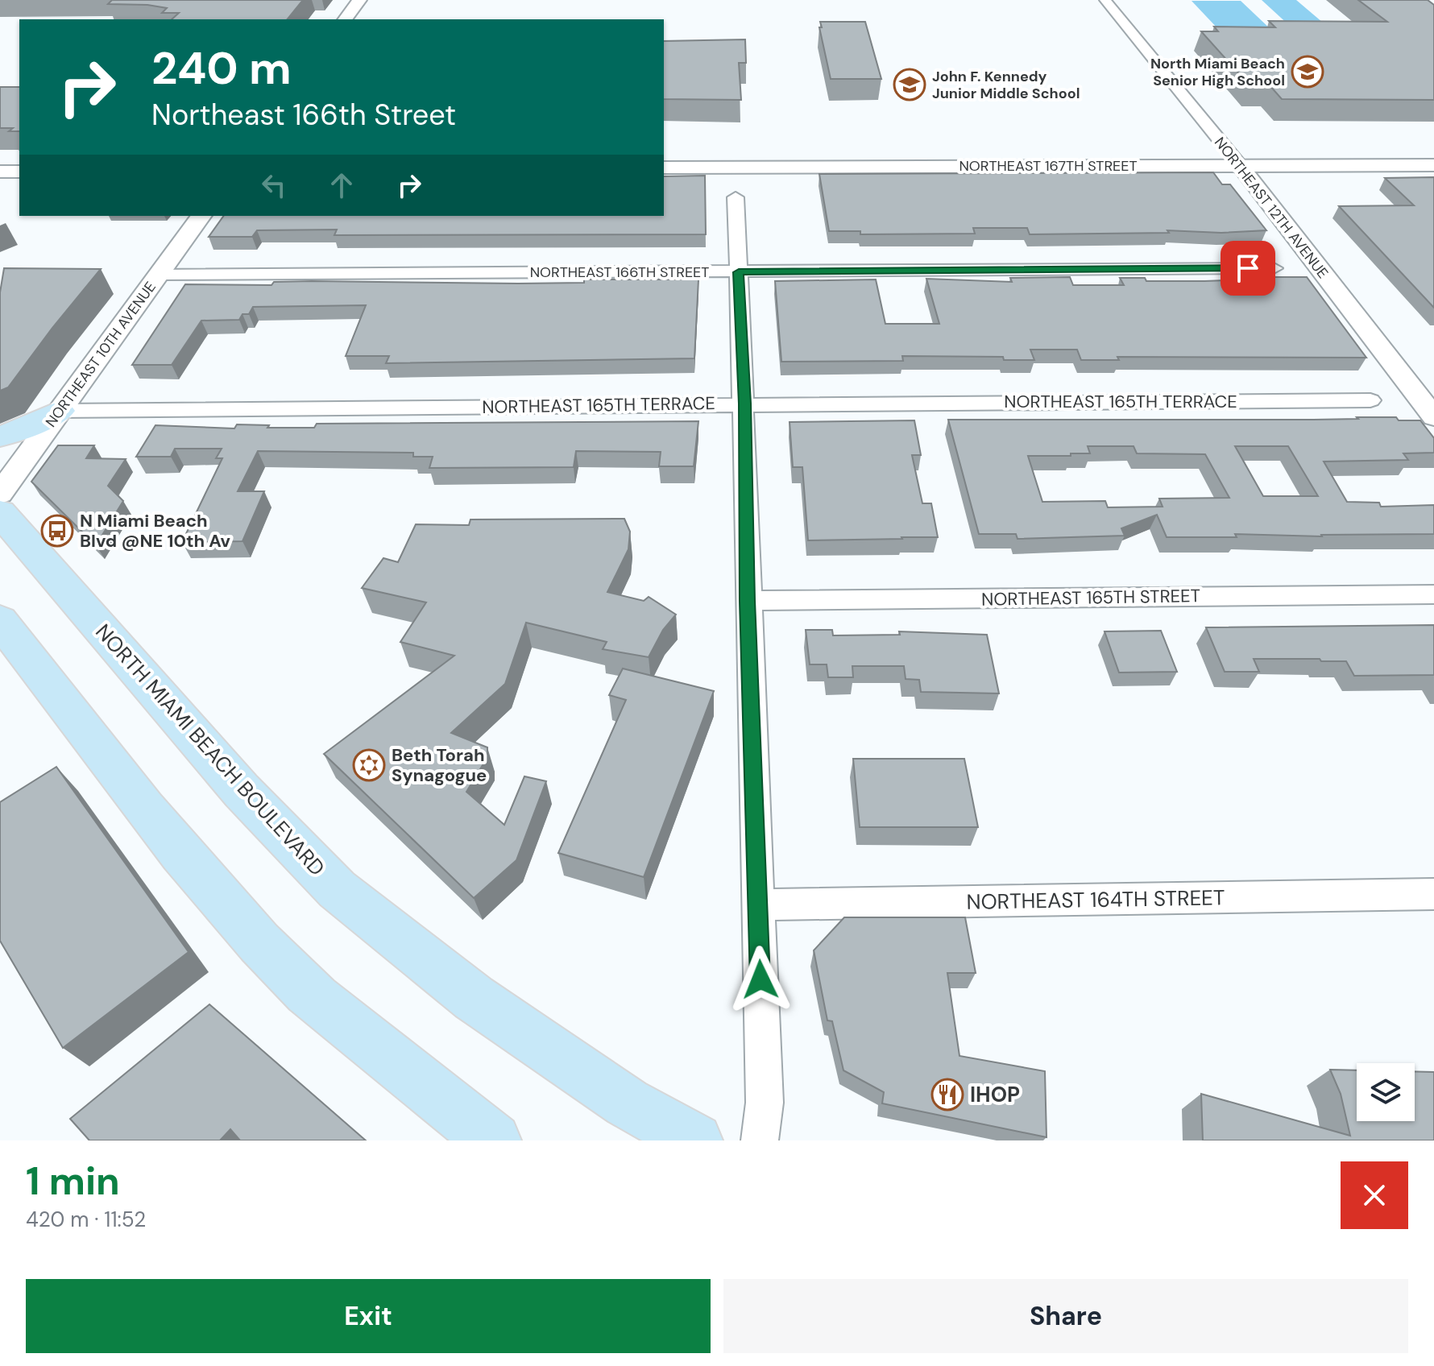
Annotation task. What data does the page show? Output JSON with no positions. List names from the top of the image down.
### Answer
{
  "streets": {
    "main road": ["NORTH MIAMI BEACH BOULEVARD"],
    "street": [
      "NORTHEAST 167TH STREET",
      "NORTHEAST 12TH AVENUE",
      "NORTHEAST 166TH STREET",
      "NORTHEAST 10TH AVENUE",
      "NORTHEAST 165TH TERRACE",
      "NORTHEAST 165TH STREET",
      "NORTHEAST 164TH STREET"
    ]
  },
  "crossings": [
    ["NORTHEAST 167TH STREET", "NORTHEAST 12TH AVENUE"],
    ["NORTHEAST 166TH STREET", "NORTHEAST 10TH AVENUE"],
    ["NORTHEAST 10TH AVENUE", "NORTHEAST 165TH TERRACE"]
  ],
  "places": {
    "school or university": ["North Miami Beach Senior High School", "John F. Kennedy Junior Middle School"],
    "bus stop": ["N Miami Beach Blvd @NE 10th Av"],
    "synagogue": ["Beth Torah Synagogue"],
    "restaurant": ["IHOP"]
  },
  "page": {
    "turn": ["240 m", "Northeast 166th Street"],
    "heading": ["1 min", "420 m · 11:52"],
    "buttons": ["Exit", "Share"]
  }
}
